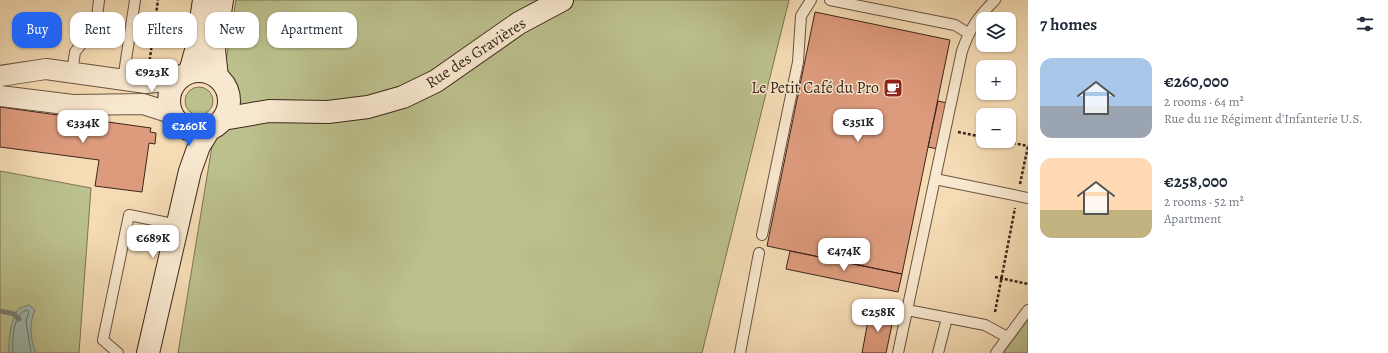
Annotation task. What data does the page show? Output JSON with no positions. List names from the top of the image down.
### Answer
{
  "streets": {
    "main road": ["Rue des Gravières"]
  },
  "places": {
    "cafe": ["Le Petit Café du Pro"]
  },
  "page": {
    "heading": "7 homes",
    "map_buttons": ["+", "−"],
    "chip": [
      "Buy",
      "Rent",
      "Filters",
      "New",
      "Apartment"
    ],
    "list": [
      {
        "name": "€260,000",
        "note": "2 rooms · 64 m² · Rue du 11e Régiment d'Infanterie U.S."
      },
      {
        "name": "€258,000",
        "note": "2 rooms · 52 m² · Apartment"
      }
    ],
    "price": [
      "€923K",
      "€351K",
      "€334K",
      "€260K",
      "€689K",
      "€474K",
      "€258K"
    ]
  }
}
